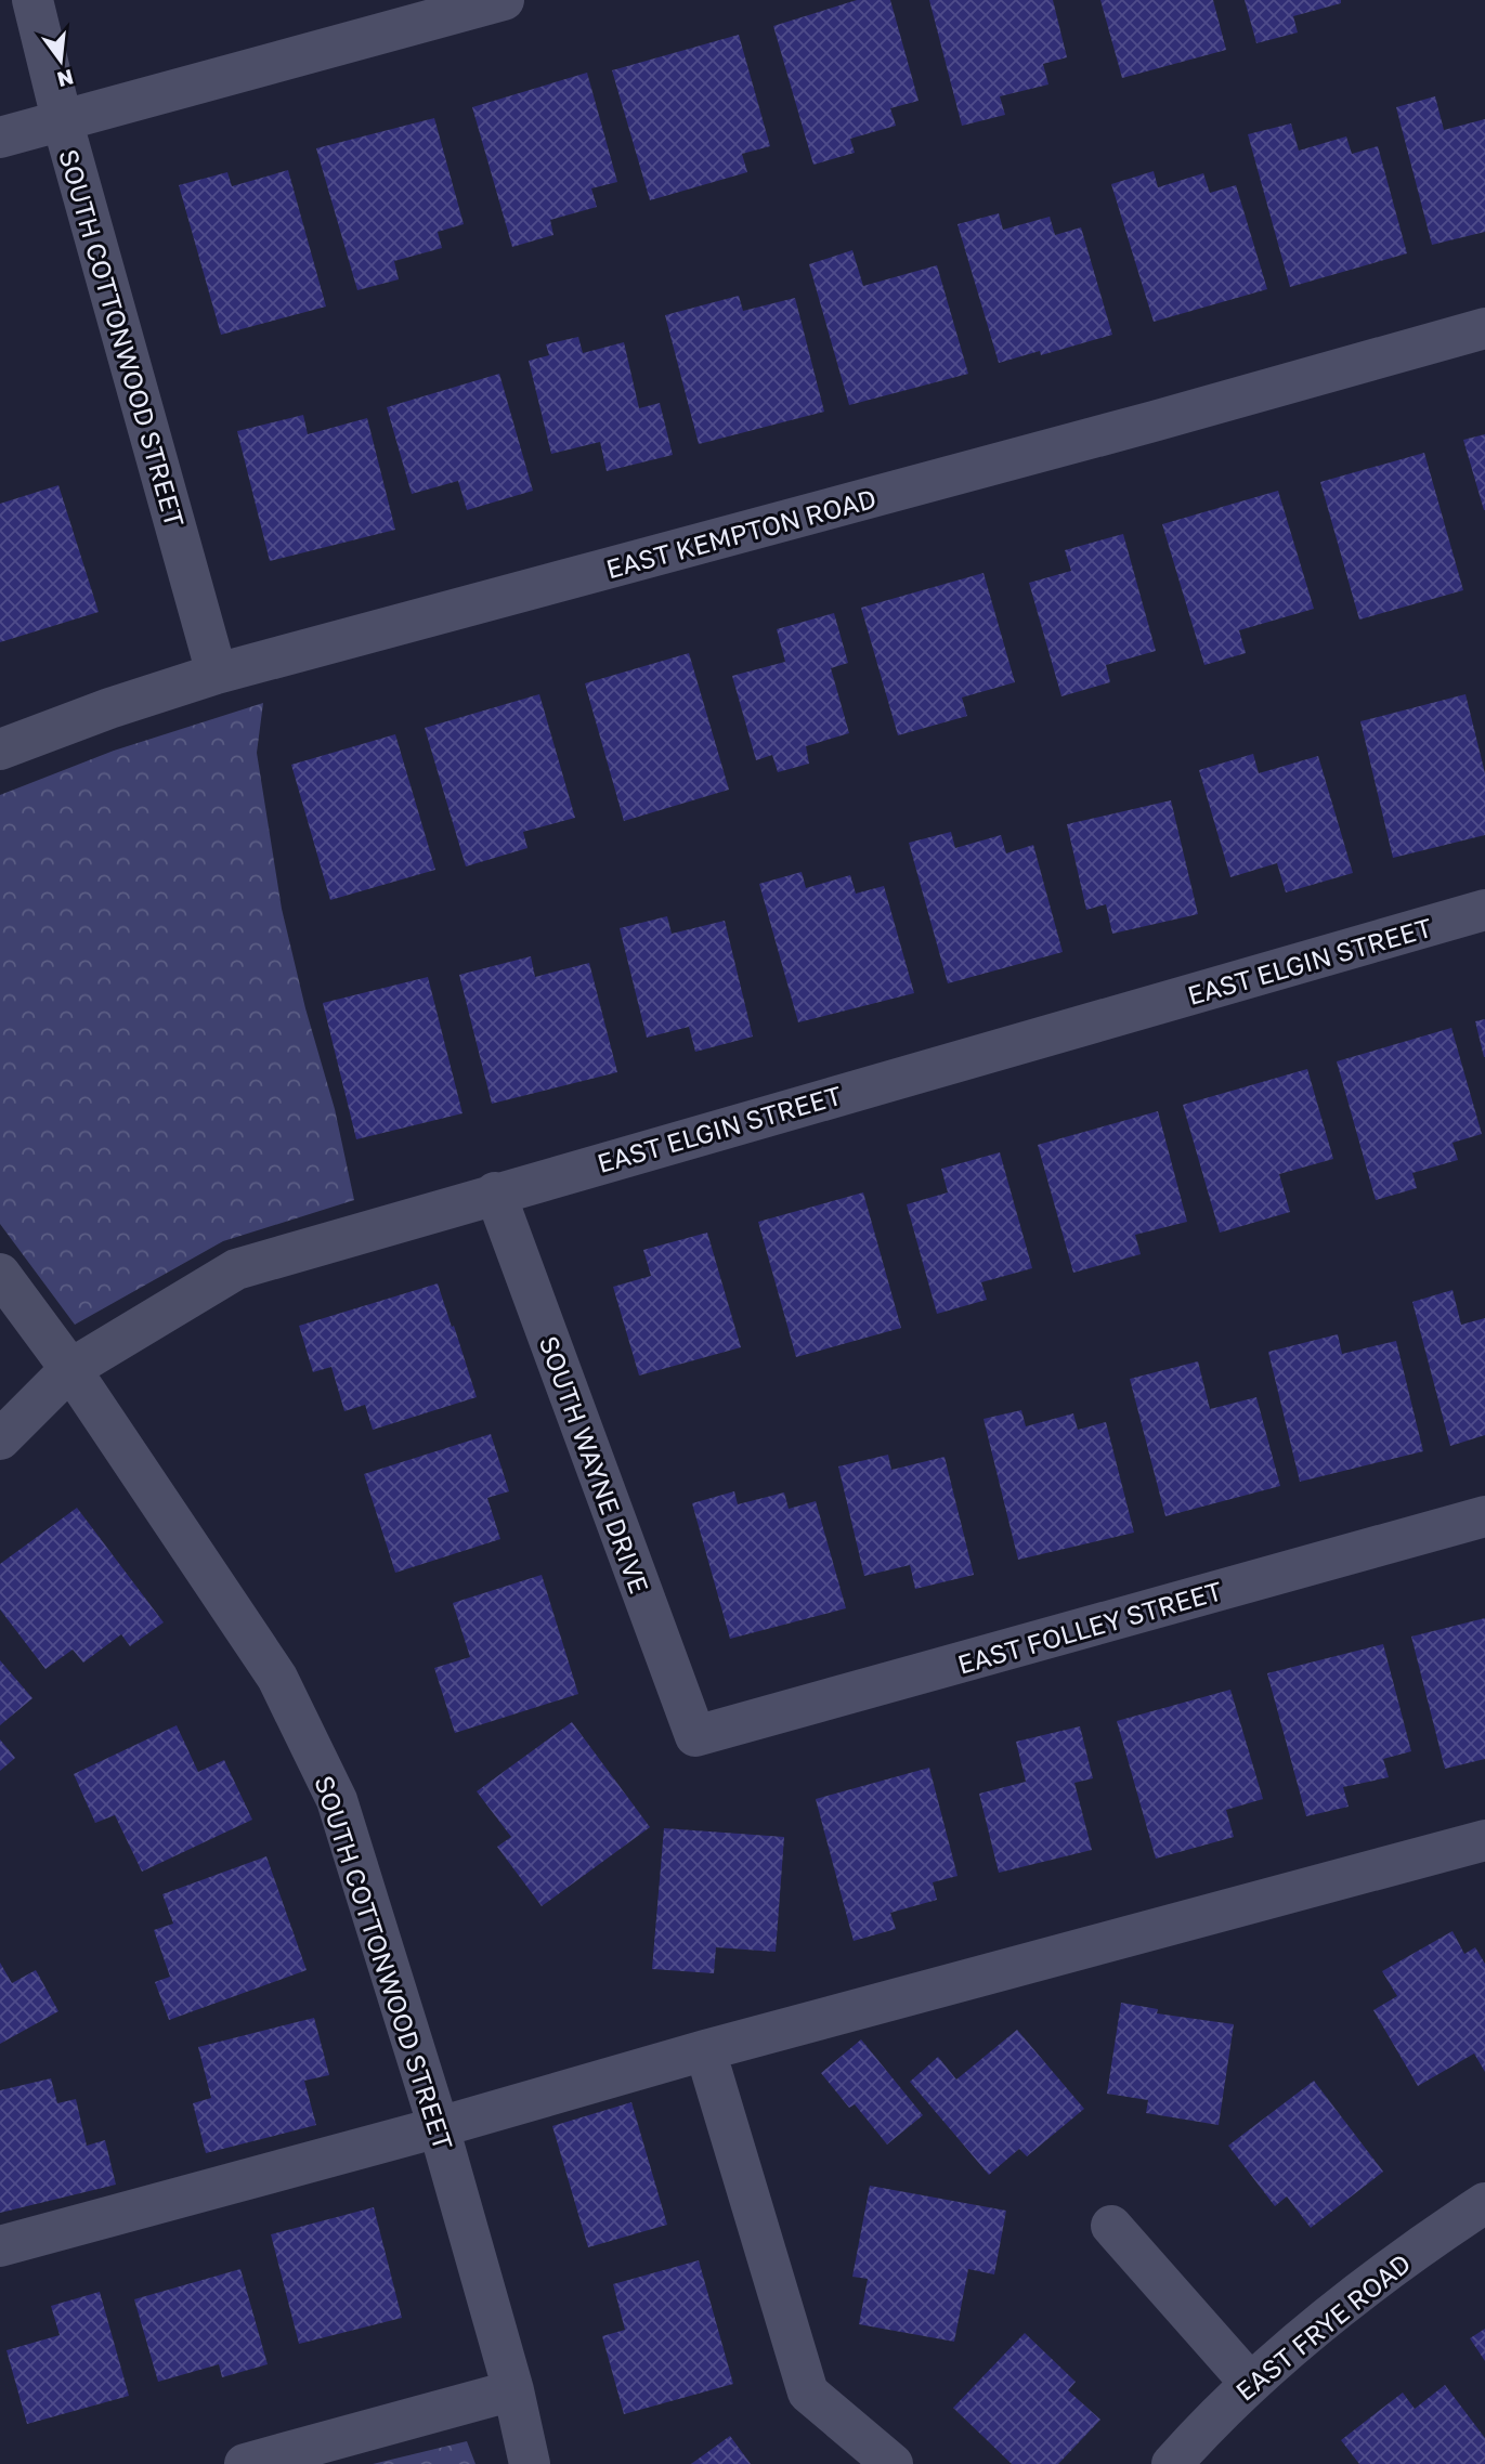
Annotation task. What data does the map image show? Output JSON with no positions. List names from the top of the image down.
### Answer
{
  "streets": {
    "street": [
      "SOUTH COTTONWOOD STREET",
      "EAST KEMPTON ROAD",
      "EAST ELGIN STREET",
      "SOUTH WAYNE DRIVE",
      "EAST FOLLEY STREET",
      "EAST FRYE ROAD"
    ]
  },
  "crossings": [
    ["SOUTH COTTONWOOD STREET", "EAST KEMPTON ROAD"],
    ["SOUTH COTTONWOOD STREET", "EAST ELGIN STREET"],
    ["EAST ELGIN STREET", "SOUTH WAYNE DRIVE"],
    ["SOUTH WAYNE DRIVE", "EAST FOLLEY STREET"]
  ],
  "north": "bottom"
}
